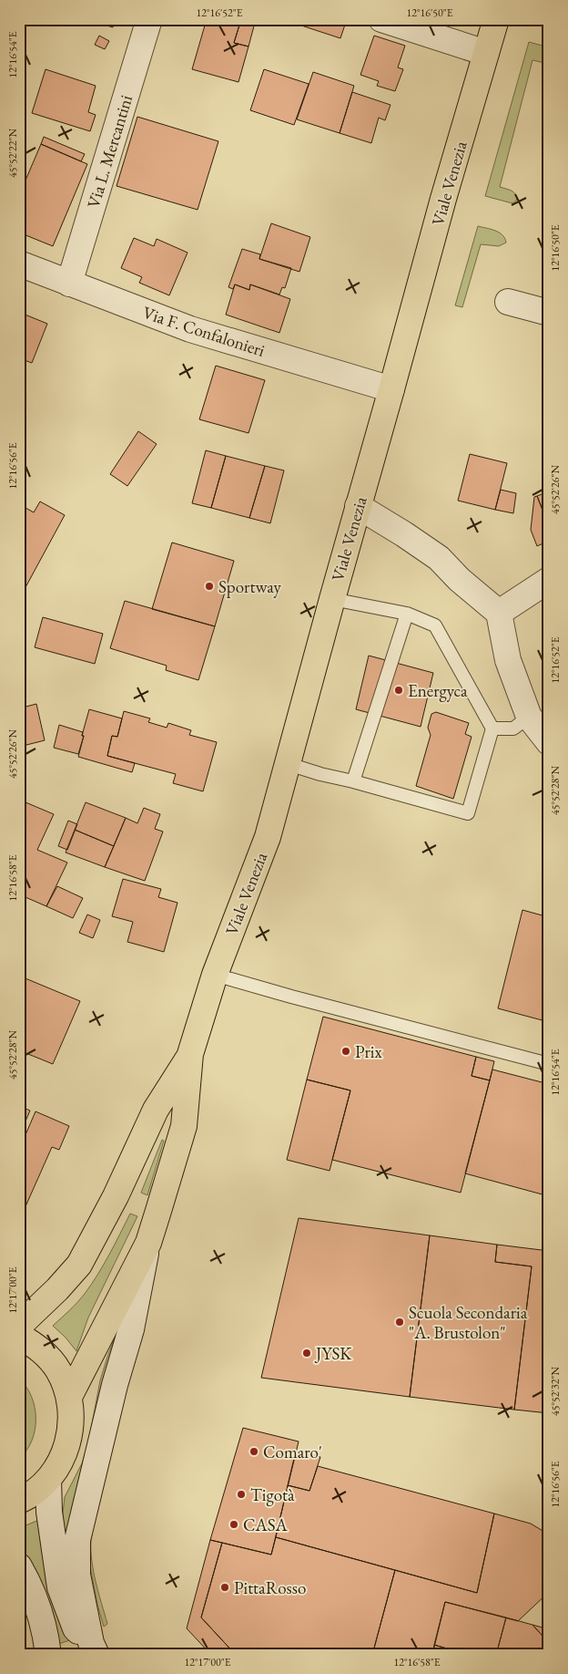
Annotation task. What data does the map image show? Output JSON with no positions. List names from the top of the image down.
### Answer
{
  "streets": {
    "main road": ["Viale Venezia"],
    "street": ["Via L. Mercantini", "Via F. Confalonieri"]
  },
  "crossings": [
    ["Via L. Mercantini", "Via F. Confalonieri"],
    ["Viale Venezia", "Via F. Confalonieri"]
  ],
  "places": [
    "Sportway",
    "Energyca",
    "Prix",
    "Scuola Secondaria \"A. Brustolon\"",
    "JYSK",
    "Comaro'",
    "Tigotà",
    "CASA",
    "PittaRosso"
  ],
  "coordinates": [
    "12°16'52\"E",
    "12°16'50\"E",
    "12°16'54\"E",
    "45°52'22\"N",
    "12°16'56\"E",
    "45°52'26\"N",
    "45°52'28\"N",
    "12°16'58\"E",
    "12°17'00\"E",
    "45°52'32\"N"
  ]
}
